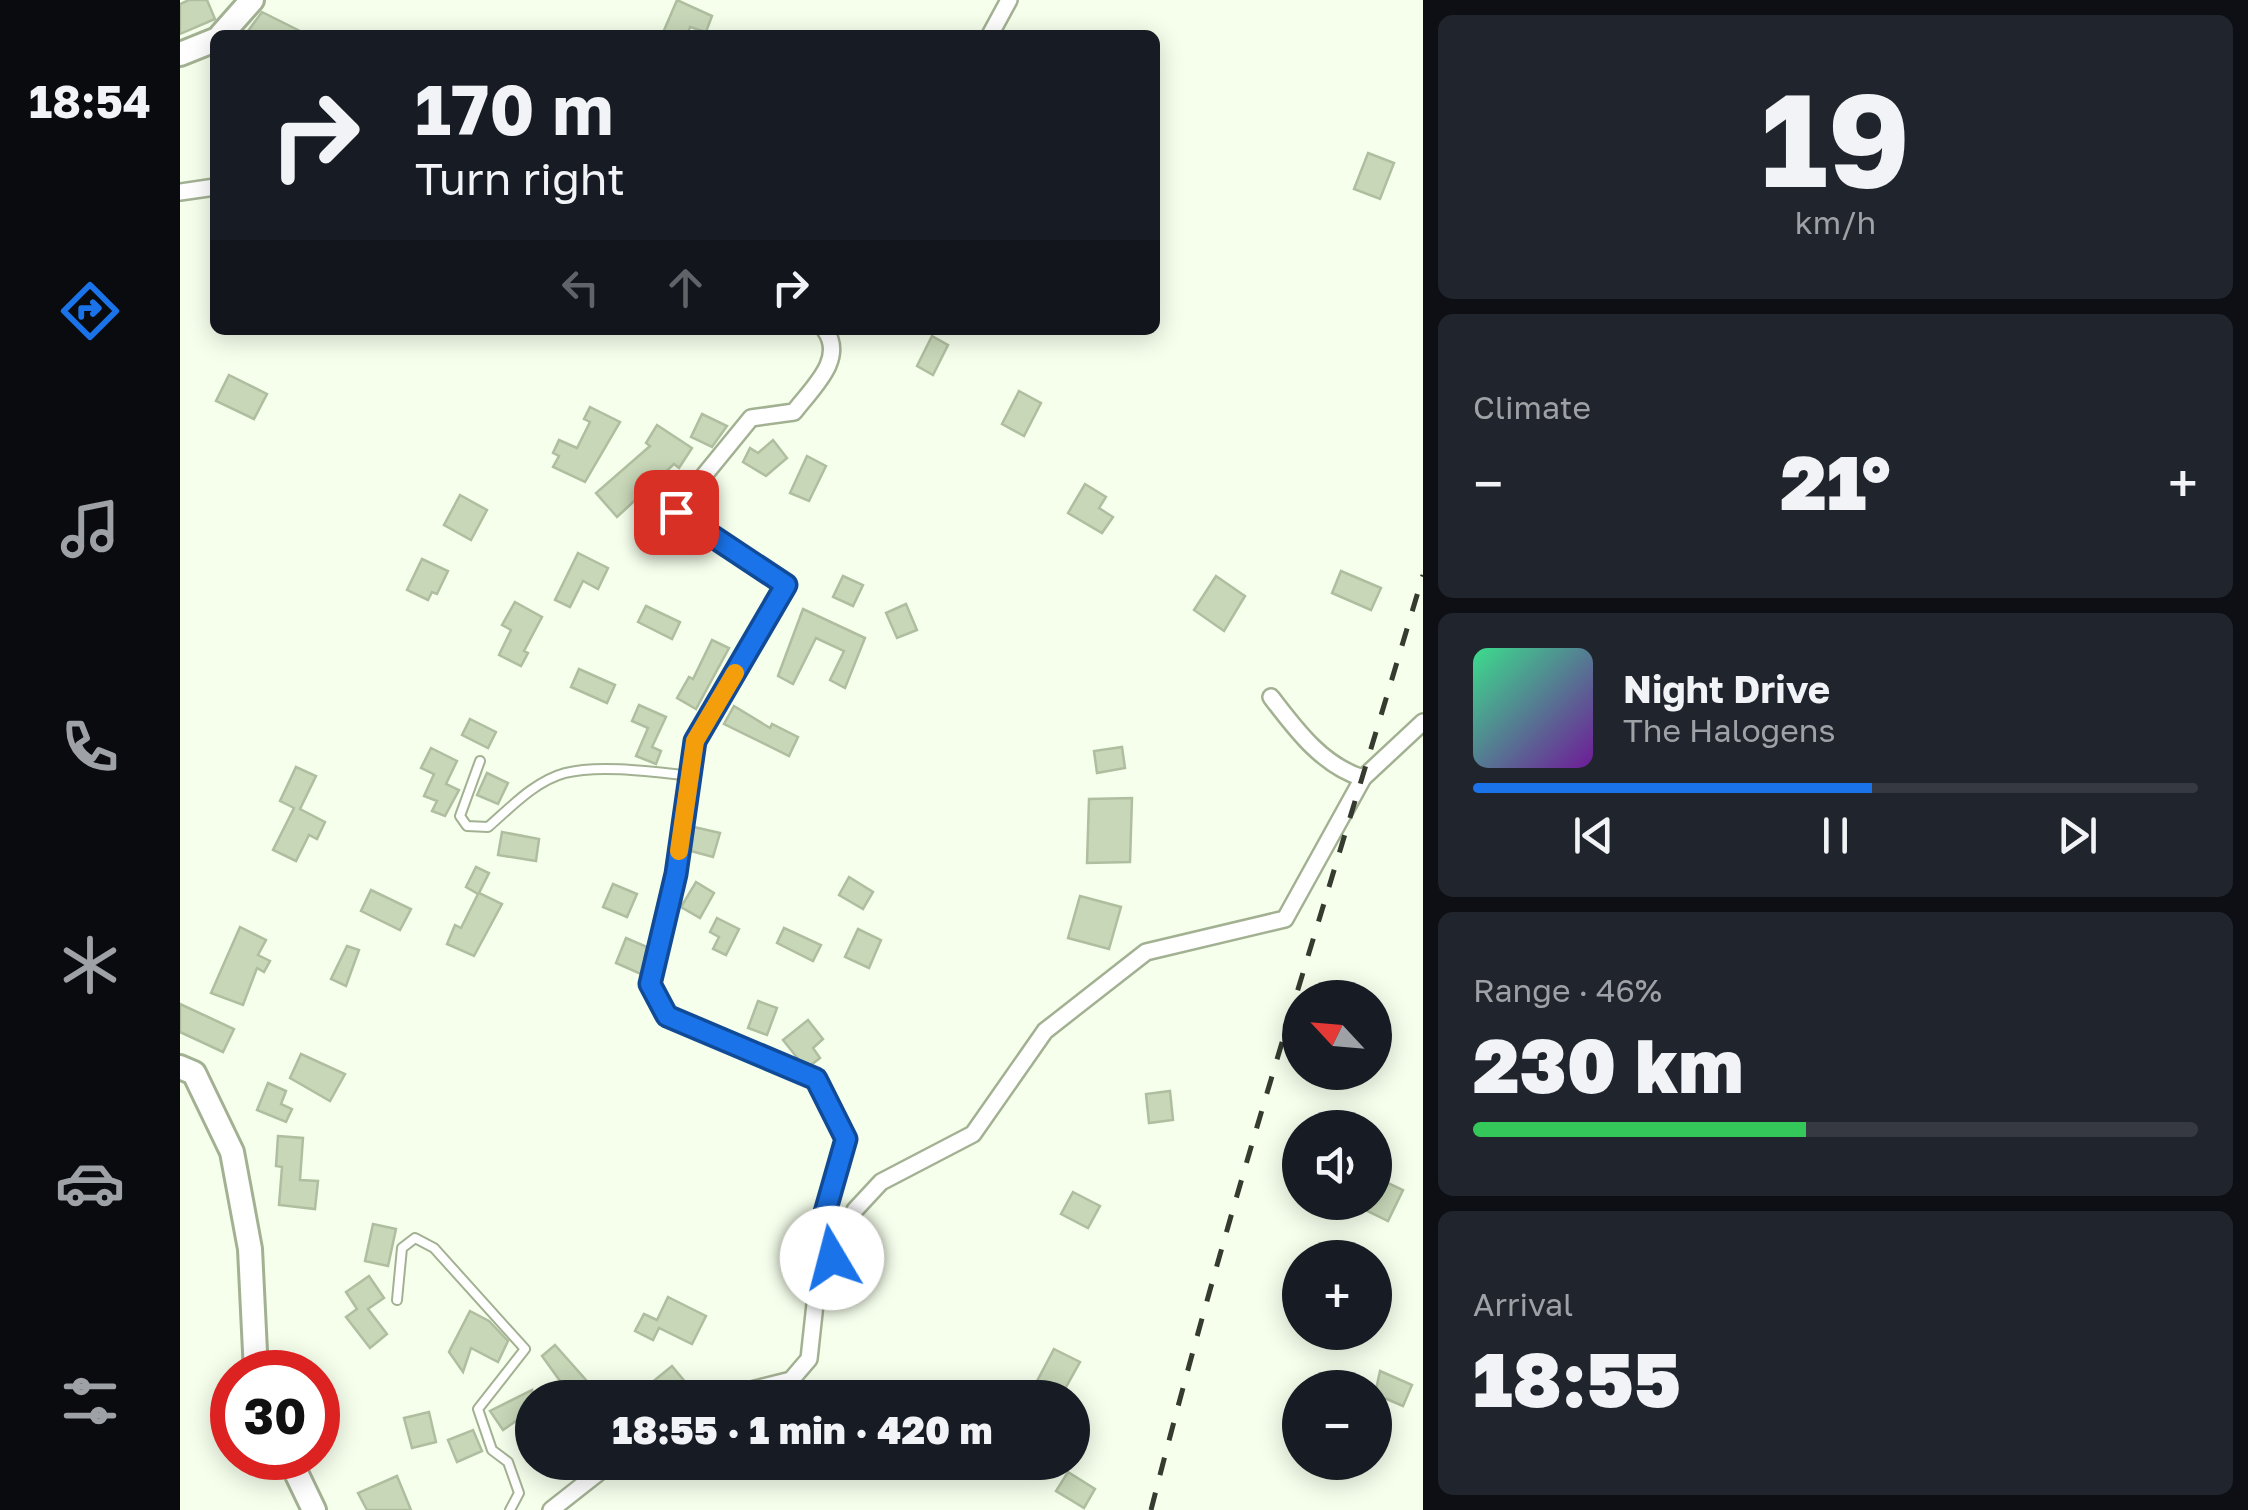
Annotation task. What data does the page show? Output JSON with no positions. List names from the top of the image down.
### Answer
{
  "north": "top left",
  "page": {
    "tabs": "18:54",
    "tile": [
      ["19", "km/h"],
      "Climate",
      ["Range · 46%", "230 km"],
      ["Arrival", "18:55"]
    ],
    "turn": ["170 m", "Turn right"],
    "heat": ["−", "21°", "+"],
    "song": ["Night Drive", "The Halogens"],
    "map_buttons": ["+", "−"],
    "limit": "30",
    "trip": "18:55 · 1 min · 420 m"
  }
}
